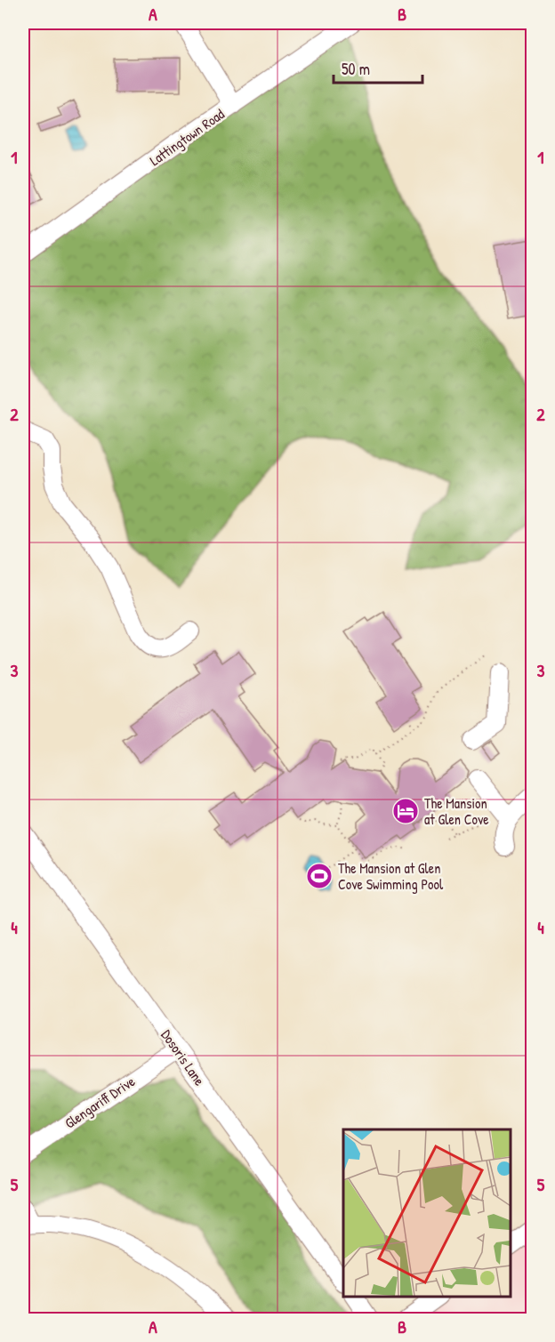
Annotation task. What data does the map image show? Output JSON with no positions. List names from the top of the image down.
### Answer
{
  "streets": {
    "street": ["Lattingtown Road", "Dosoris Lane", "Glengariff Drive"]
  },
  "crossings": [
    ["Dosoris Lane", "Glengariff Drive"]
  ],
  "places": {
    "hotel": ["The Mansion at Glen Cove"],
    "sports": ["The Mansion at Glen Cove Swimming Pool"]
  },
  "scale_bar": "50 m",
  "grid": {
    "columns": ["A", "B"],
    "rows": [
      "1",
      "2",
      "3",
      "4",
      "5"
    ]
  }
}
